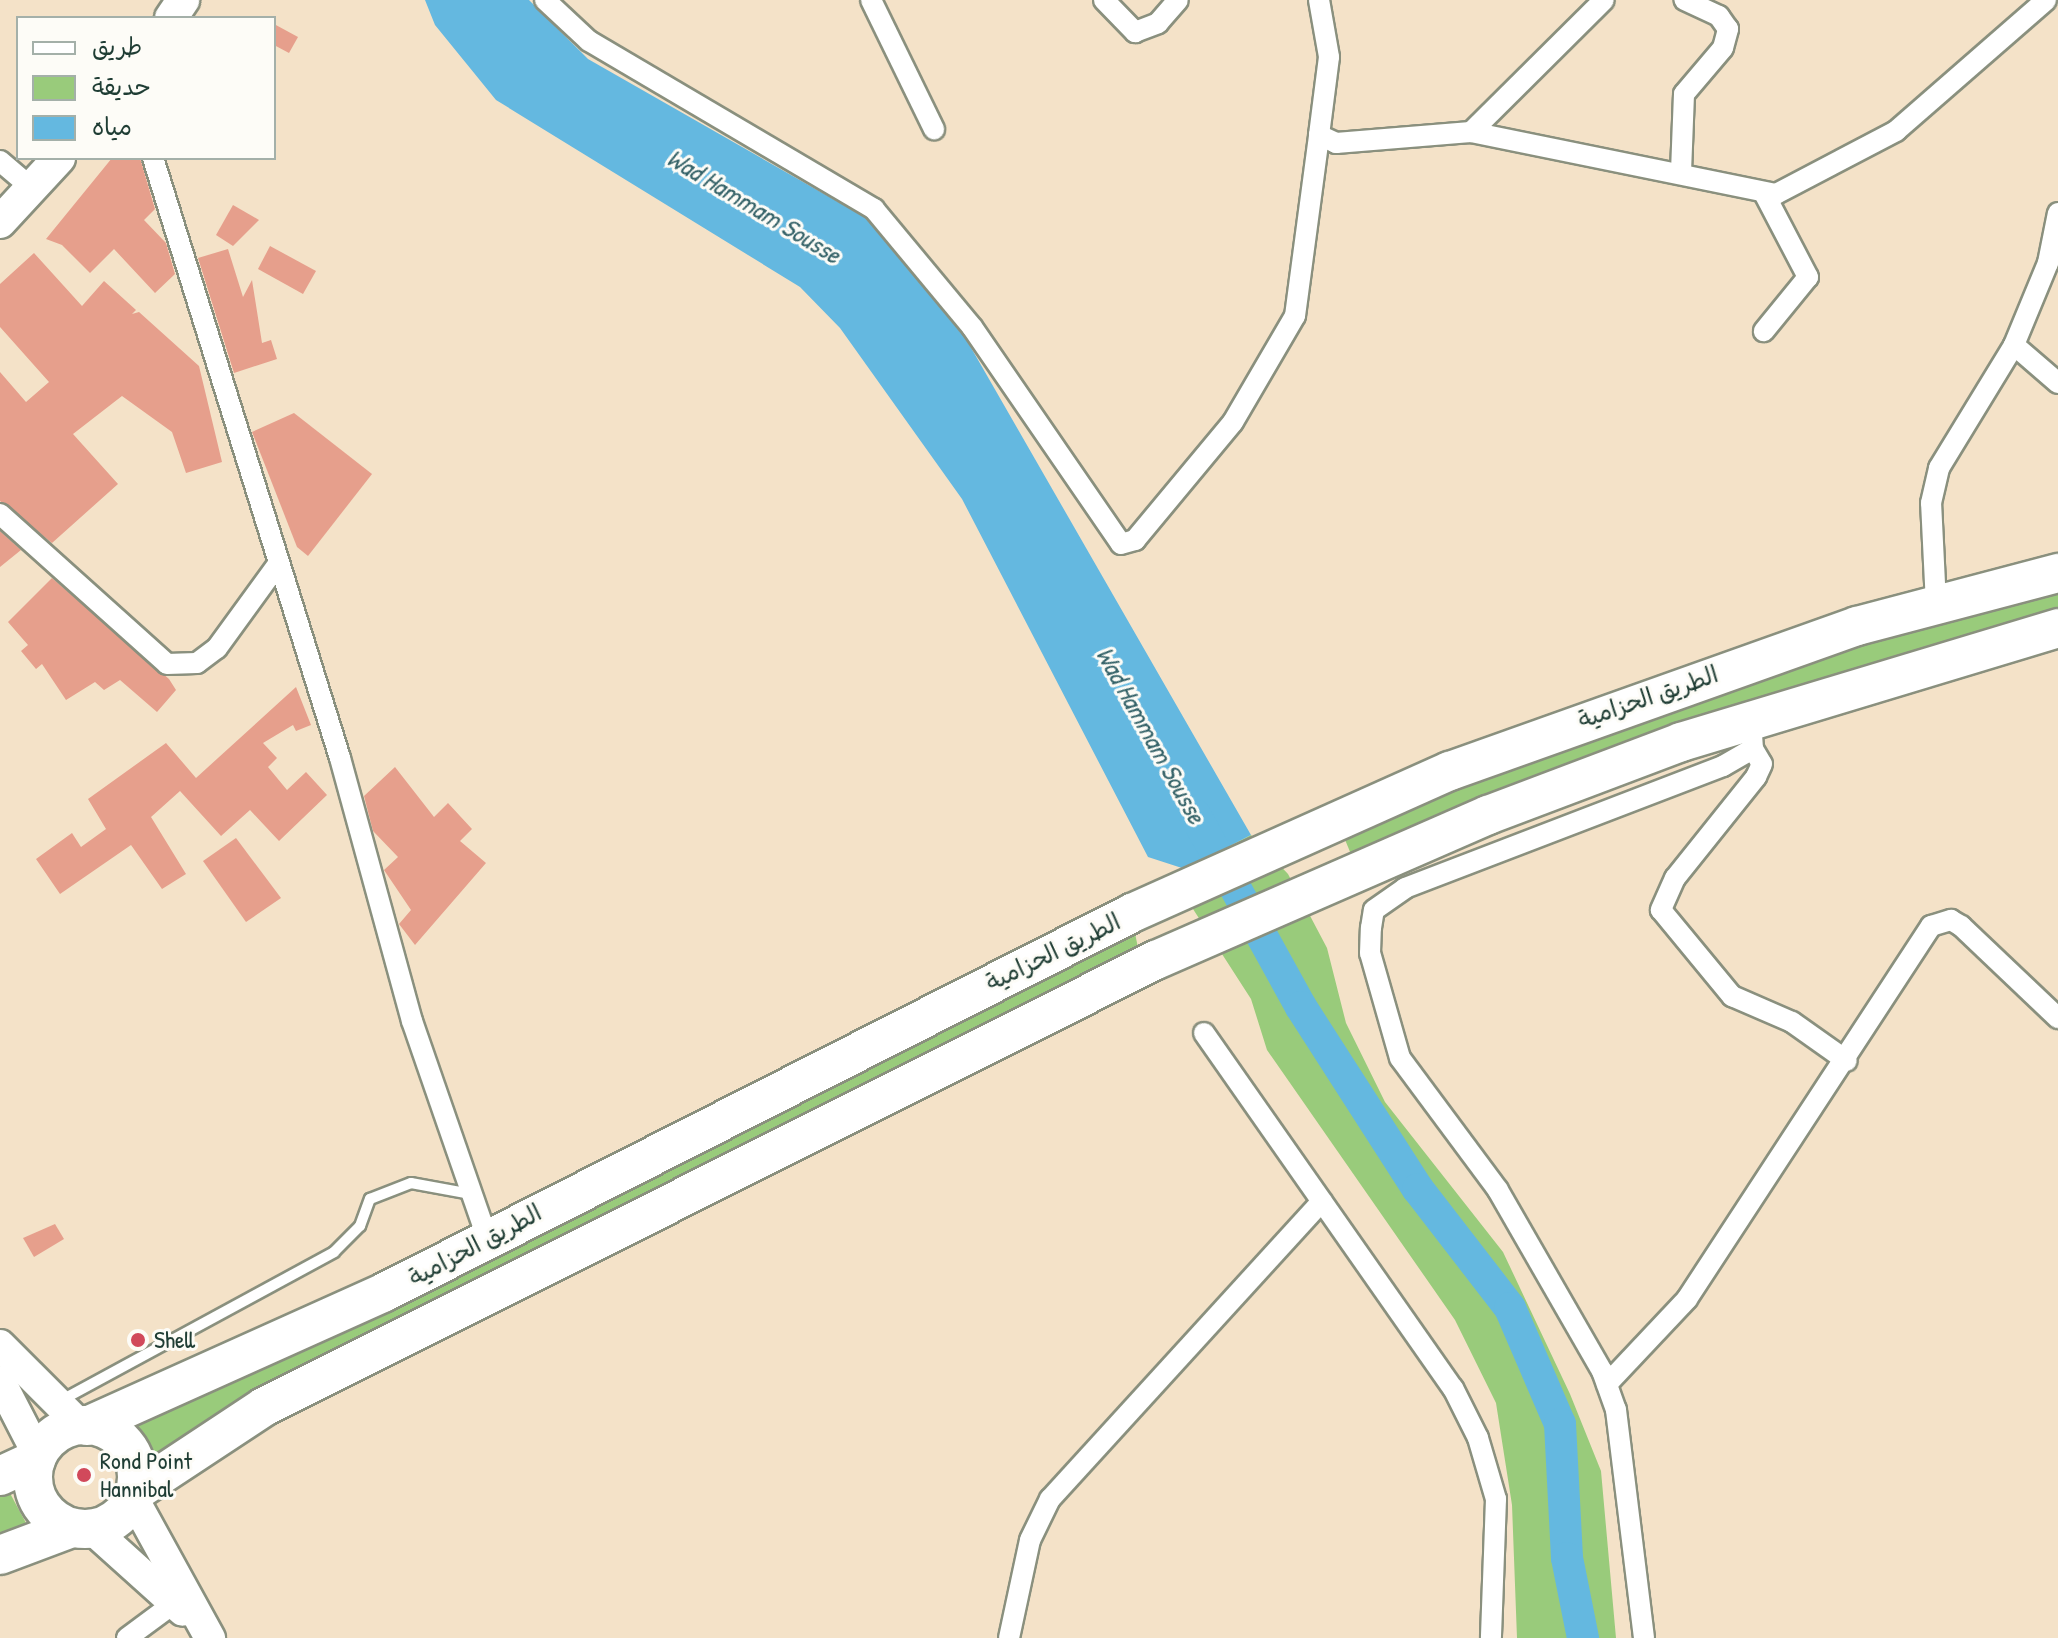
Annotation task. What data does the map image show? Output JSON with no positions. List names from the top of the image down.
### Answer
{
  "streets": {
    "highway": ["الطريق الحزامية"]
  },
  "water": ["Wad Hammam Sousse"],
  "places": ["Shell", "Rond Point Hannibal"],
  "legend": ["طريق", "حديقة", "مياه"]
}
